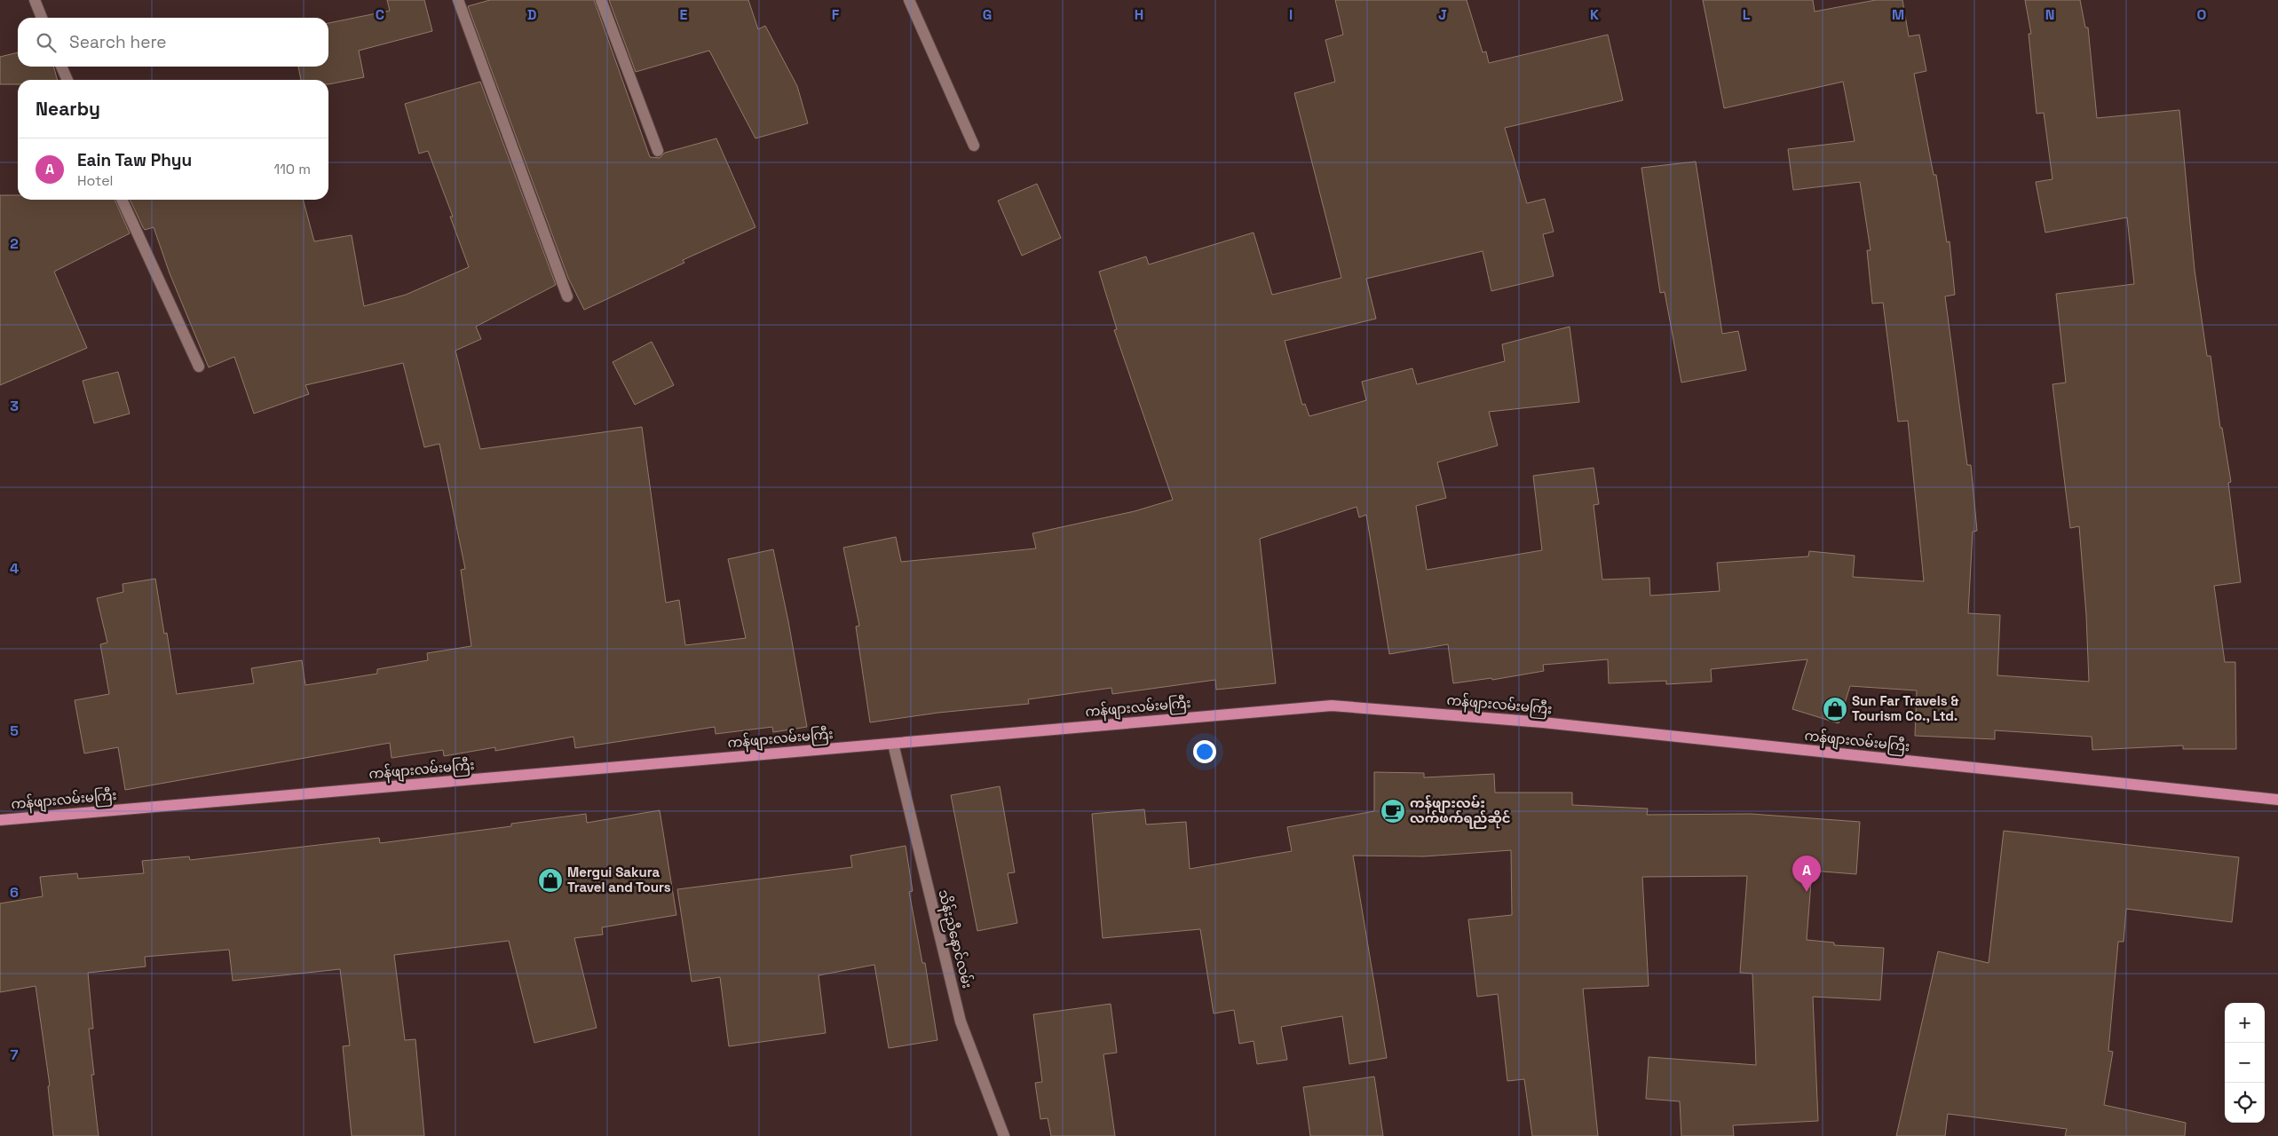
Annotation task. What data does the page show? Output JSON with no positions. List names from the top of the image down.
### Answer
{
  "streets": {
    "main road": ["ကန်ဖျားလမ်းမကြီး"],
    "street": ["သိန်းညီနောင်လမ်း"]
  },
  "crossings": [
    ["ကန်ဖျားလမ်းမကြီး", "သိန်းညီနောင်လမ်း"]
  ],
  "places": {
    "shop": ["Sun Far Travels & Tourism Co., Ltd.", "Mergui Sakura Travel and Tours"],
    "cafe": ["ကန်ဖျားလမ်း လက်ဖက်ရည်ဆိုင်"]
  },
  "page": {
    "search": "Search here",
    "heading": "Nearby",
    "list": [
      {
        "mark": "A",
        "name": "Eain Taw Phyu",
        "note": "Hotel",
        "value": "110 m"
      }
    ],
    "pins": "A",
    "map_buttons": ["+", "−"]
  },
  "grid": {
    "columns": [
      "C",
      "D",
      "E",
      "F",
      "G",
      "H",
      "I",
      "J",
      "K",
      "L",
      "M",
      "N",
      "O"
    ],
    "rows": [
      "2",
      "3",
      "4",
      "5",
      "6",
      "7"
    ]
  }
}
